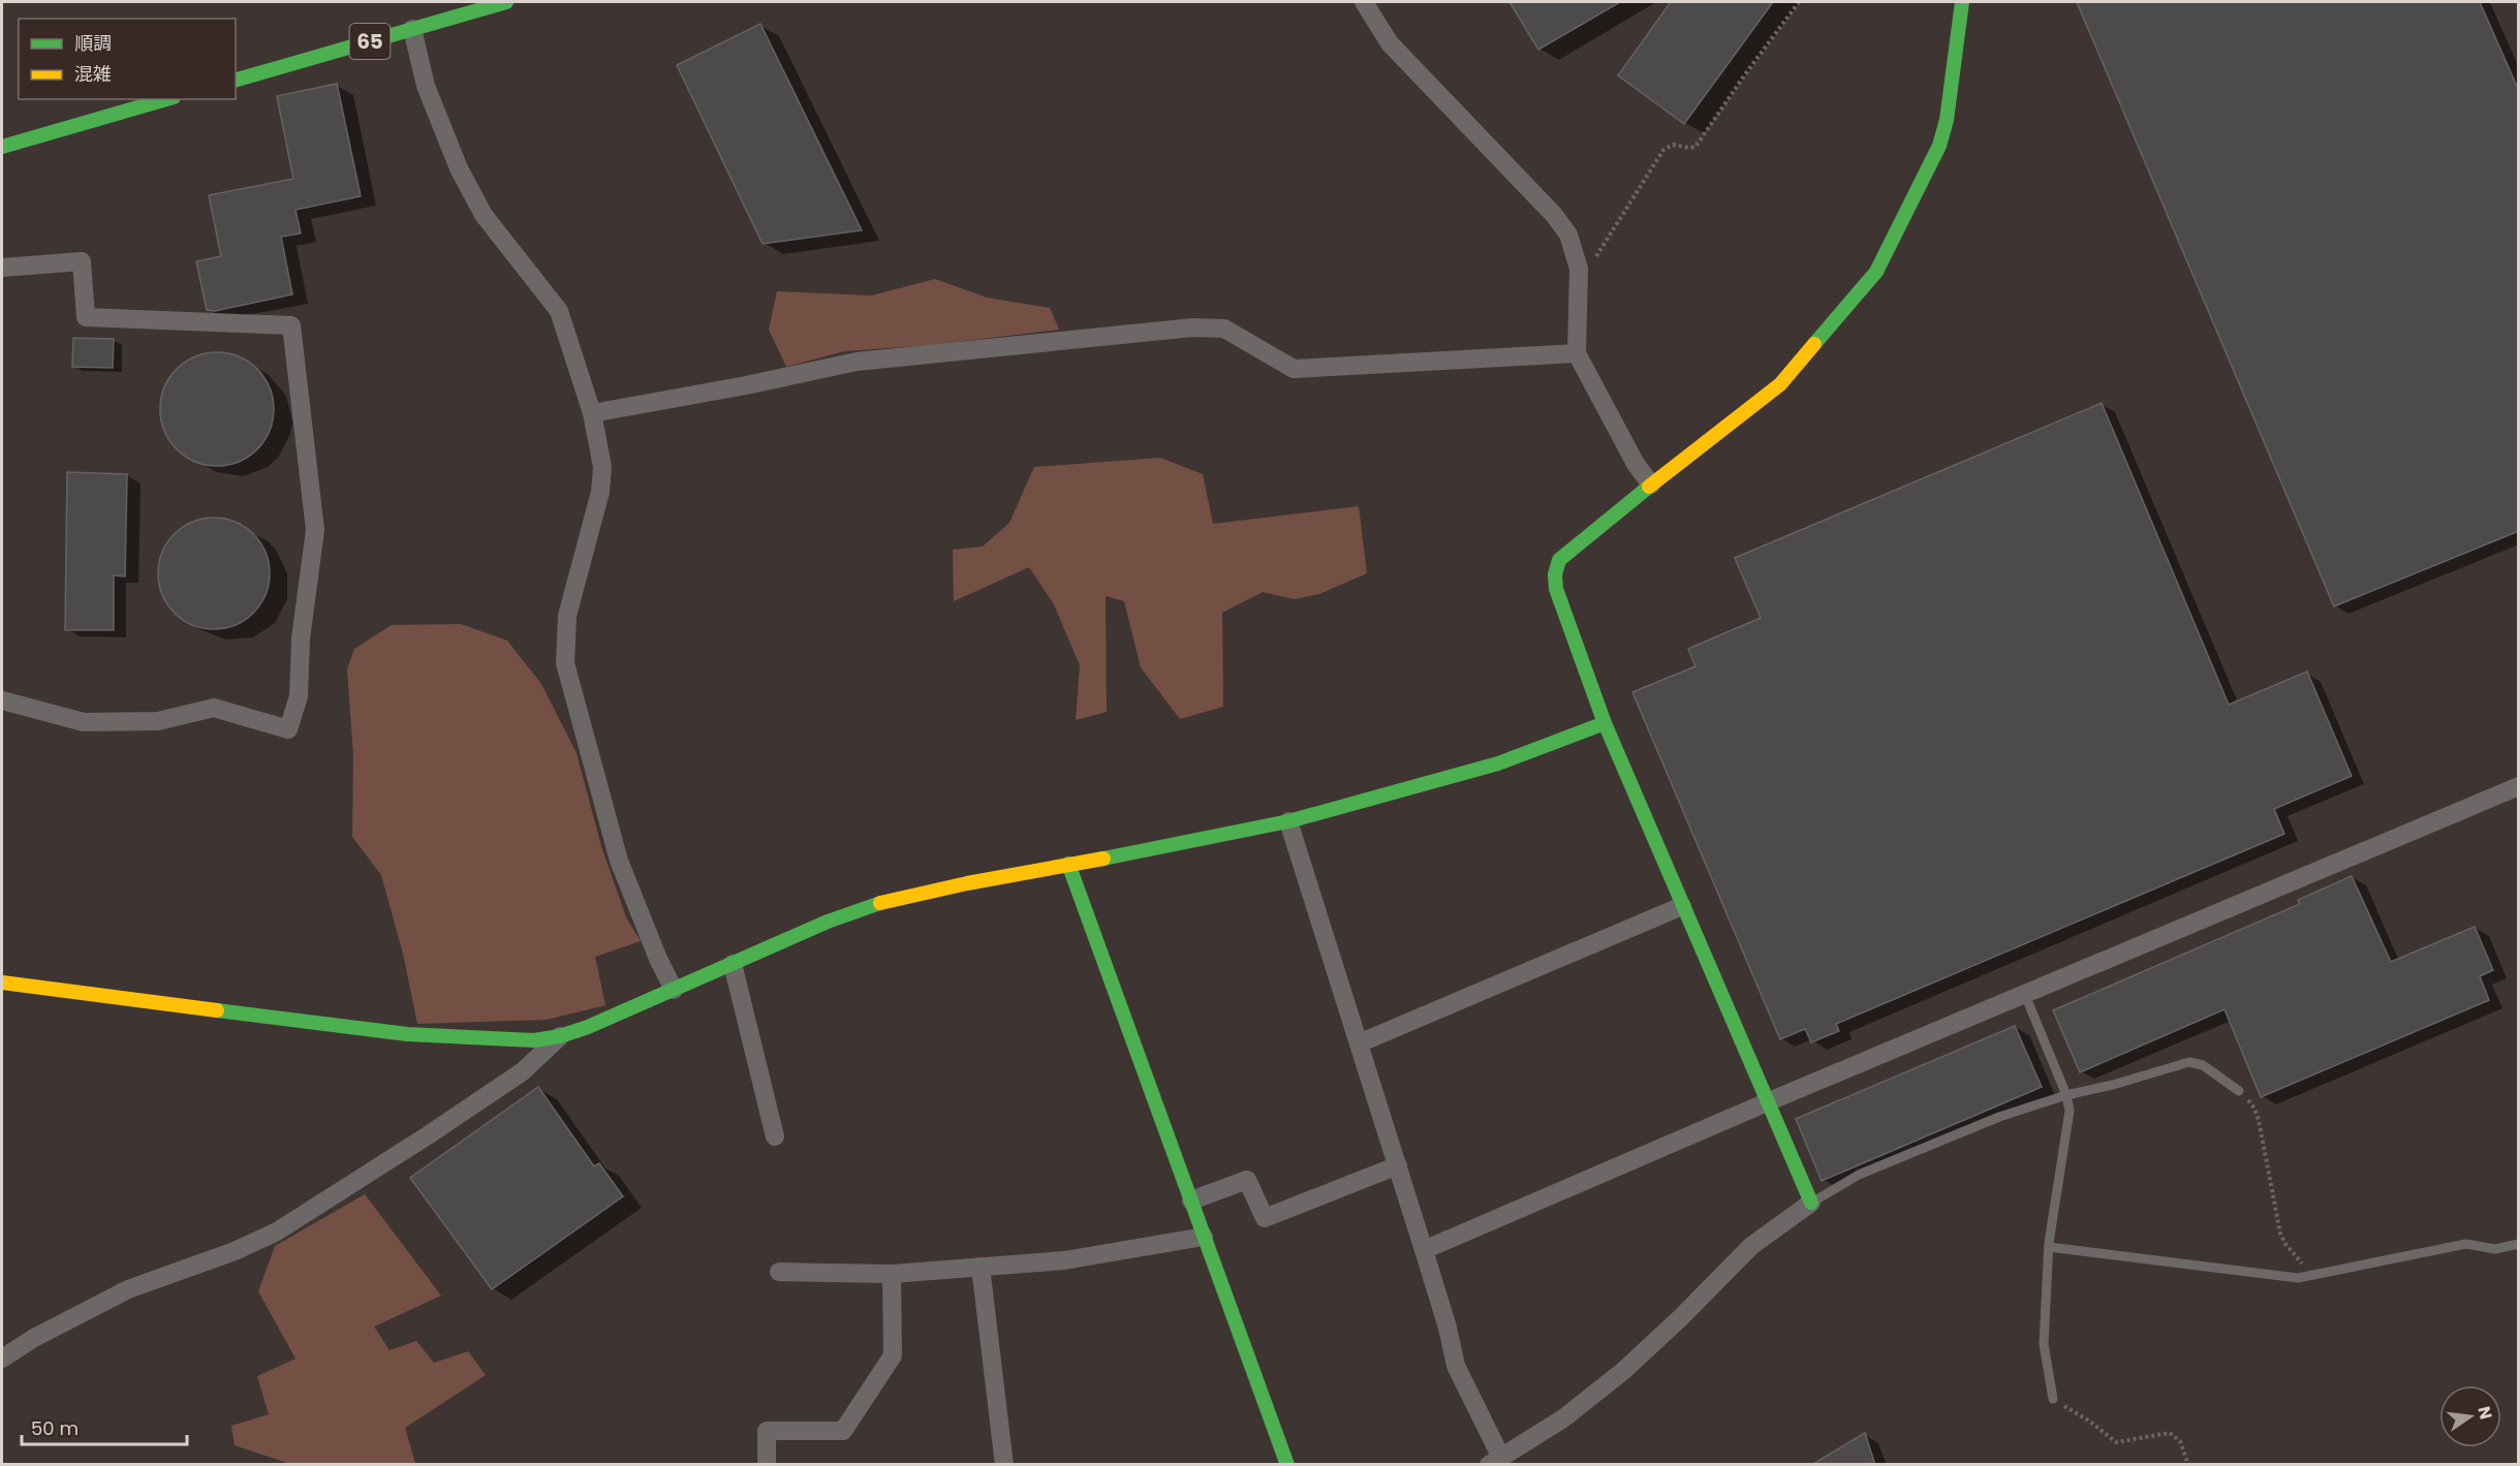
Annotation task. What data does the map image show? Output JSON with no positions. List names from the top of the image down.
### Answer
{
  "streets": {
    "street": ["65"]
  },
  "legend": ["順調", "混雑"],
  "scale_bar": "50 m",
  "north": "right"
}
